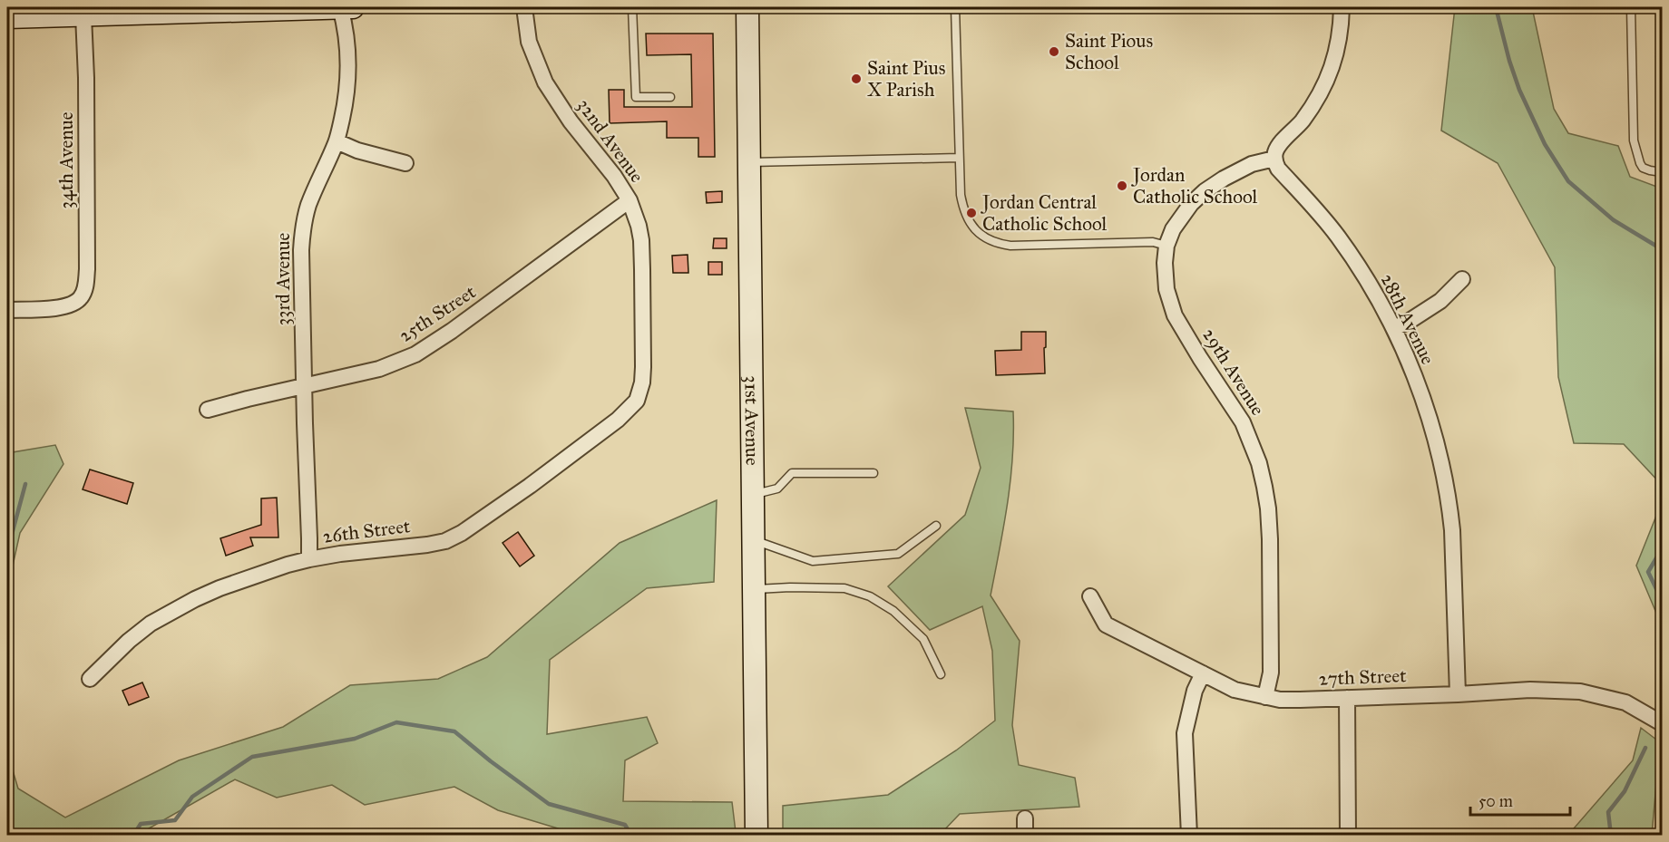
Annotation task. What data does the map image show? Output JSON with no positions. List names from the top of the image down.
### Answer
{
  "streets": {
    "street": [
      "32nd Avenue",
      "34th Avenue",
      "33rd Avenue",
      "25th Street",
      "28th Avenue",
      "29th Avenue",
      "31st Avenue",
      "26th Street",
      "27th Street"
    ]
  },
  "crossings": [
    ["32nd Avenue", "25th Street"],
    ["32nd Avenue", "26th Street"],
    ["33rd Avenue", "25th Street"],
    ["33rd Avenue", "26th Street"],
    ["28th Avenue", "29th Avenue"],
    ["28th Avenue", "27th Street"],
    ["29th Avenue", "27th Street"]
  ],
  "places": [
    "Saint Pious School",
    "Saint Pius X Parish",
    "Jordan Catholic School",
    "Jordan Central Catholic School"
  ],
  "scale_bar": "50 m"
}
